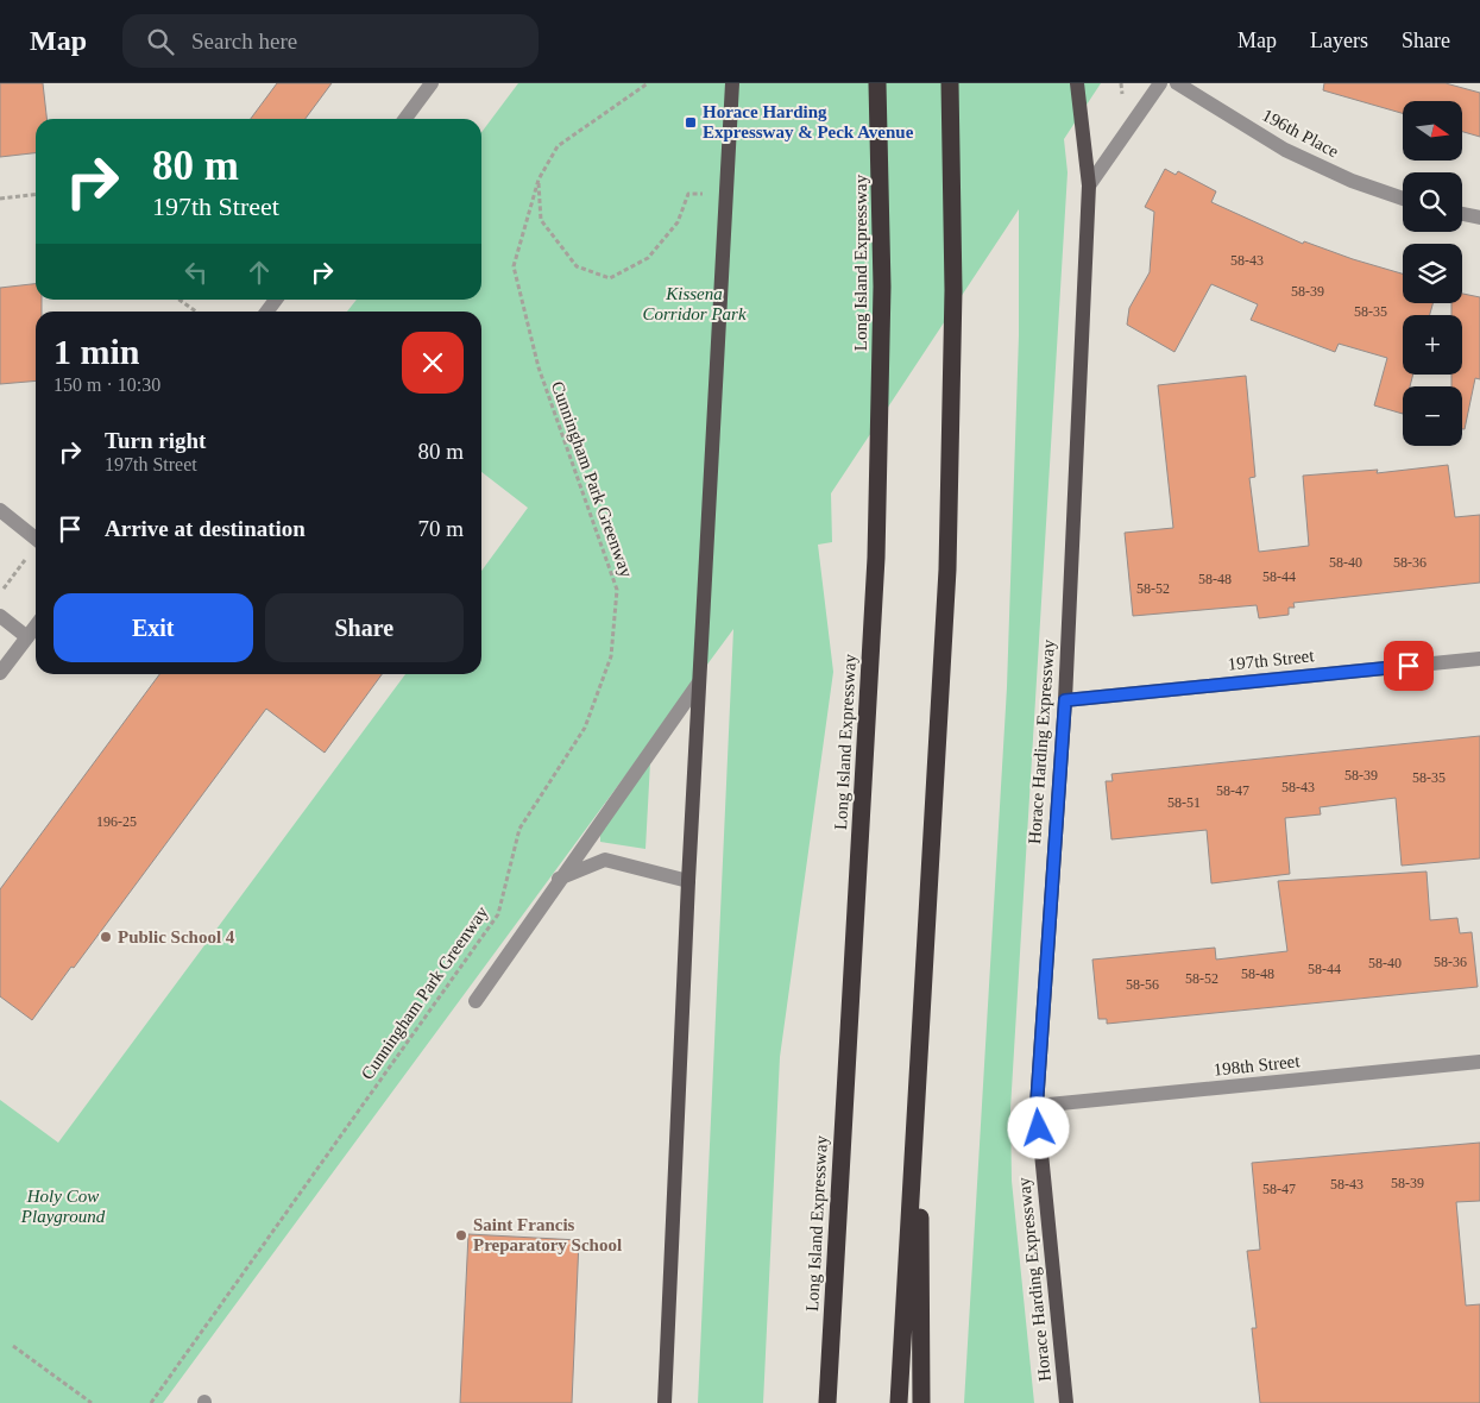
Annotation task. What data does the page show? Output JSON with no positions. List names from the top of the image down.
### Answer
{
  "streets": {
    "highway": ["Long Island Expressway"],
    "main road": ["Horace Harding Expressway"],
    "street": ["196th Place", "197th Street", "198th Street"],
    "path": ["Cunningham Park Greenway"]
  },
  "crossings": [
    ["197th Street", "Horace Harding Expressway"],
    ["Horace Harding Expressway", "198th Street"]
  ],
  "parks": ["Kissena Corridor Park", "Holy Cow Playground"],
  "places": {
    "transit": ["Horace Harding Expressway & Peck Avenue"],
    "other": ["Public School 4", "Saint Francis Preparatory School"]
  },
  "house_numbers": [
    "58-43",
    "58-39",
    "58-35",
    "58-40",
    "58-36",
    "58-44",
    "58-48",
    "58-52",
    "58-39",
    "58-35",
    "58-43",
    "58-47",
    "58-51",
    "196-25",
    "58-36",
    "58-40",
    "58-44",
    "58-48",
    "58-52",
    "58-56",
    "58-39",
    "58-43",
    "58-47"
  ],
  "north": "right",
  "page": {
    "header": "Map",
    "search": "Search here",
    "nav": ["Map", "Layers", "Share"],
    "map_buttons": ["+", "−"],
    "turn": ["80 m", "197th Street"],
    "heading": ["1 min", "150 m · 10:30"],
    "list": [
      {
        "name": "Turn right",
        "note": "197th Street",
        "value": "80 m"
      },
      {
        "name": "Arrive at destination",
        "value": "70 m"
      }
    ],
    "buttons": ["Exit", "Share"]
  }
}
